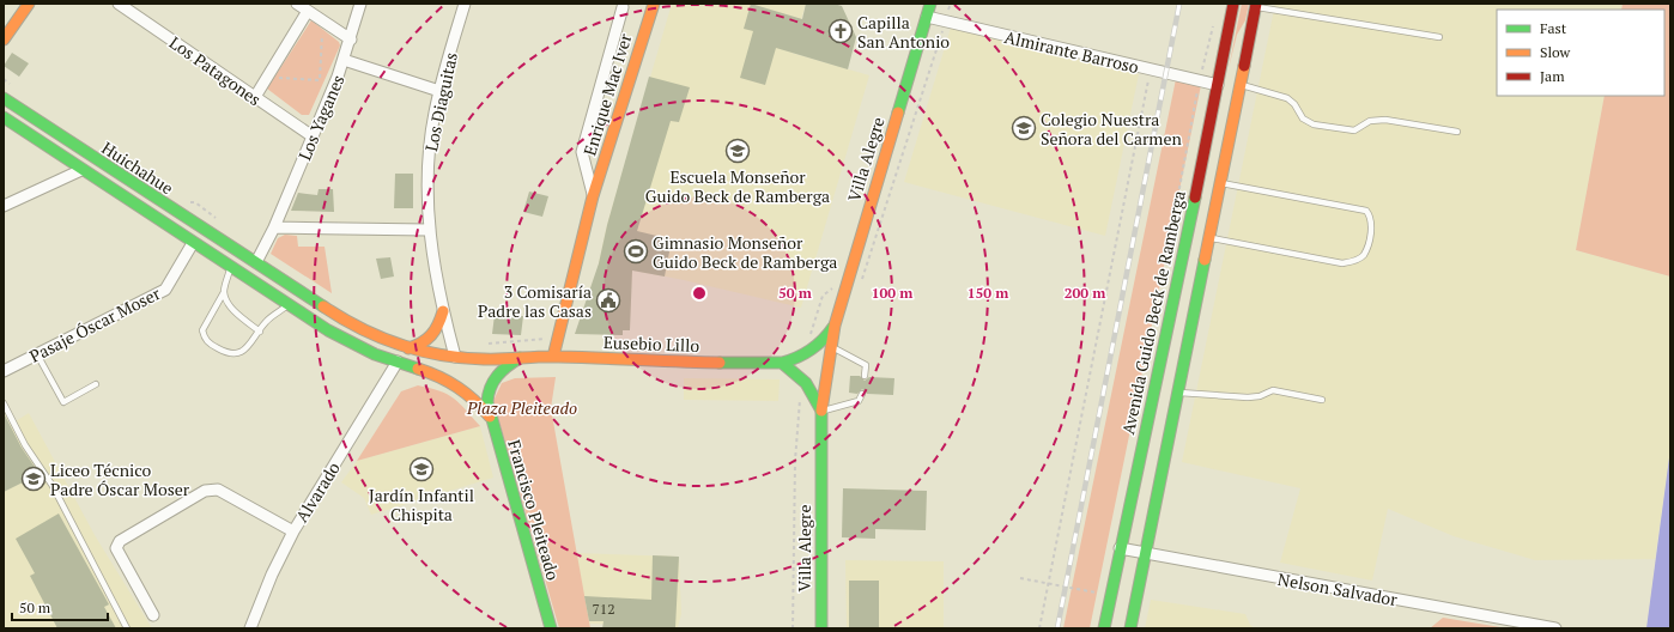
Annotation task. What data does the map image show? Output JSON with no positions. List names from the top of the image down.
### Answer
{
  "streets": {
    "main road": [
      "Enrique Mac Iver",
      "Villa Alegre",
      "Huichahue",
      "Avenida Guido Beck de Ramberga",
      "Eusebio Lillo",
      "Francisco Pleiteado"
    ],
    "street": [
      "Almirante Barroso",
      "Los Patagones",
      "Los Diaguitas",
      "Los Yaganes",
      "Pasaje Óscar Moser",
      "Alvarado",
      "Nelson Salvador"
    ]
  },
  "crossings": [
    ["Almirante Barroso", "Villa Alegre"],
    ["Almirante Barroso", "Avenida Guido Beck de Ramberga"],
    ["Los Patagones", "Los Yaganes"],
    ["Enrique Mac Iver", "Eusebio Lillo"],
    ["Villa Alegre", "Eusebio Lillo"],
    ["Huichahue", "Pasaje Óscar Moser"],
    ["Huichahue", "Eusebio Lillo"],
    ["Huichahue", "Alvarado"],
    ["Huichahue", "Francisco Pleiteado"],
    ["Avenida Guido Beck de Ramberga", "Nelson Salvador"],
    ["Eusebio Lillo", "Francisco Pleiteado"]
  ],
  "parks": ["Plaza Pleiteado"],
  "places": {
    "church": ["Capilla San Antonio"],
    "school or university": [
      "Colegio Nuestra Señora del Carmen",
      "Escuela Monseñor Guido Beck de Ramberga",
      "Jardín Infantil Chispita",
      "Liceo Técnico Padre Óscar Moser"
    ],
    "sports": ["Gimnasio Monseñor Guido Beck de Ramberga"],
    "public building": ["3 Comisaría Padre las Casas"]
  },
  "house_numbers": ["712"],
  "legend": ["Fast", "Slow", "Jam"],
  "scale_bar": "50 m",
  "rings": [
    "50 m",
    "100 m",
    "150 m",
    "200 m"
  ]
}
